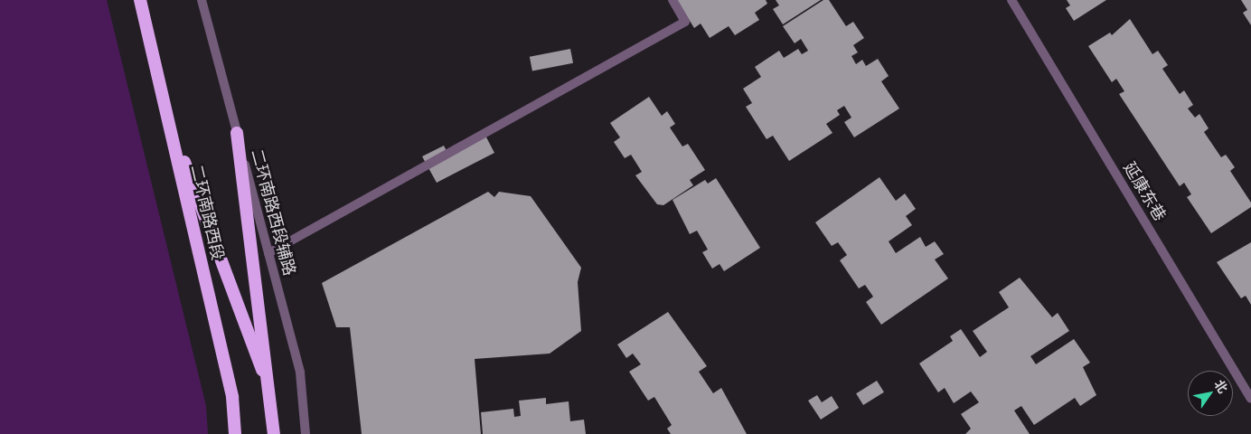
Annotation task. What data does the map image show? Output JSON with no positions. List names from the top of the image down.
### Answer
{
  "streets": {
    "highway": ["二环南路西段"],
    "street": ["延康东巷", "二环南路西段辅路"]
  },
  "north": "top right"
}
